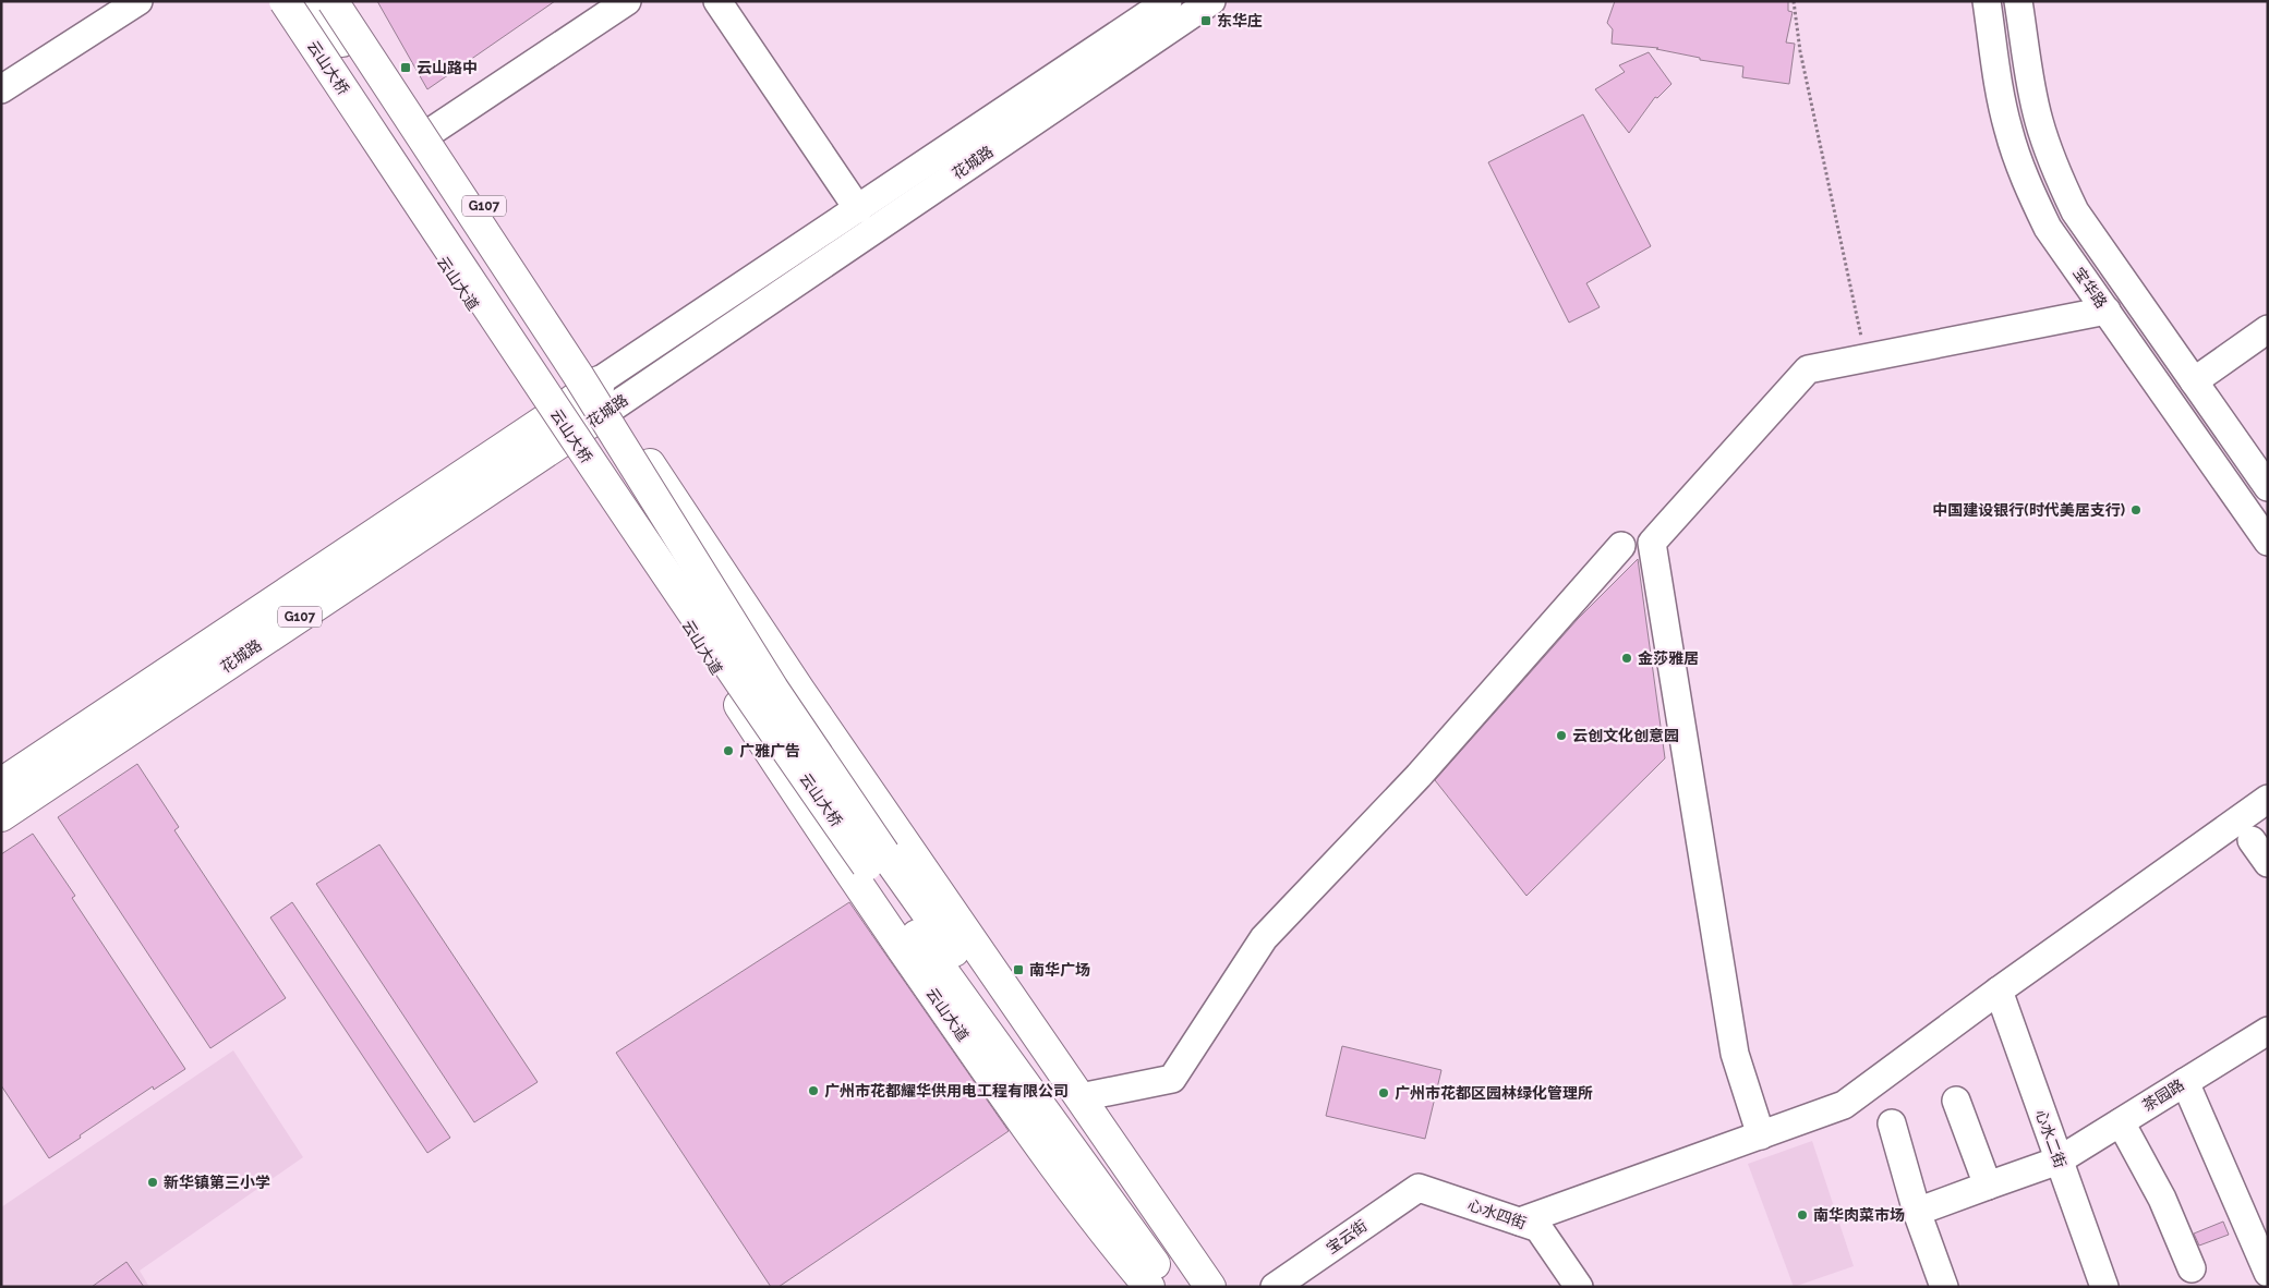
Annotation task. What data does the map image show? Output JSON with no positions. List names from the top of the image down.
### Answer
{
  "streets": {
    "main road": [
      "云山大桥",
      "花城路",
      "G107",
      "云山大道"
    ],
    "street": [
      "宝华路",
      "茶园路",
      "心水二街",
      "心水四街",
      "宝云街"
    ]
  },
  "crossings": [
    ["云山大桥", "云山大道"],
    ["花城路", "G107"],
    ["花城路", "云山大道"],
    ["茶园路", "心水二街"],
    ["心水四街", "宝云街"]
  ],
  "places": {
    "transit": ["东华庄", "云山路中", "南华广场"],
    "other": [
      "中国建设银行(时代美居支行)",
      "金莎雅居",
      "云创文化创意园",
      "广雅广告",
      "广州市花都耀华供用电工程有限公司",
      "广州市花都区园林绿化管理所",
      "新华镇第三小学",
      "南华肉菜市场"
    ]
  }
}
